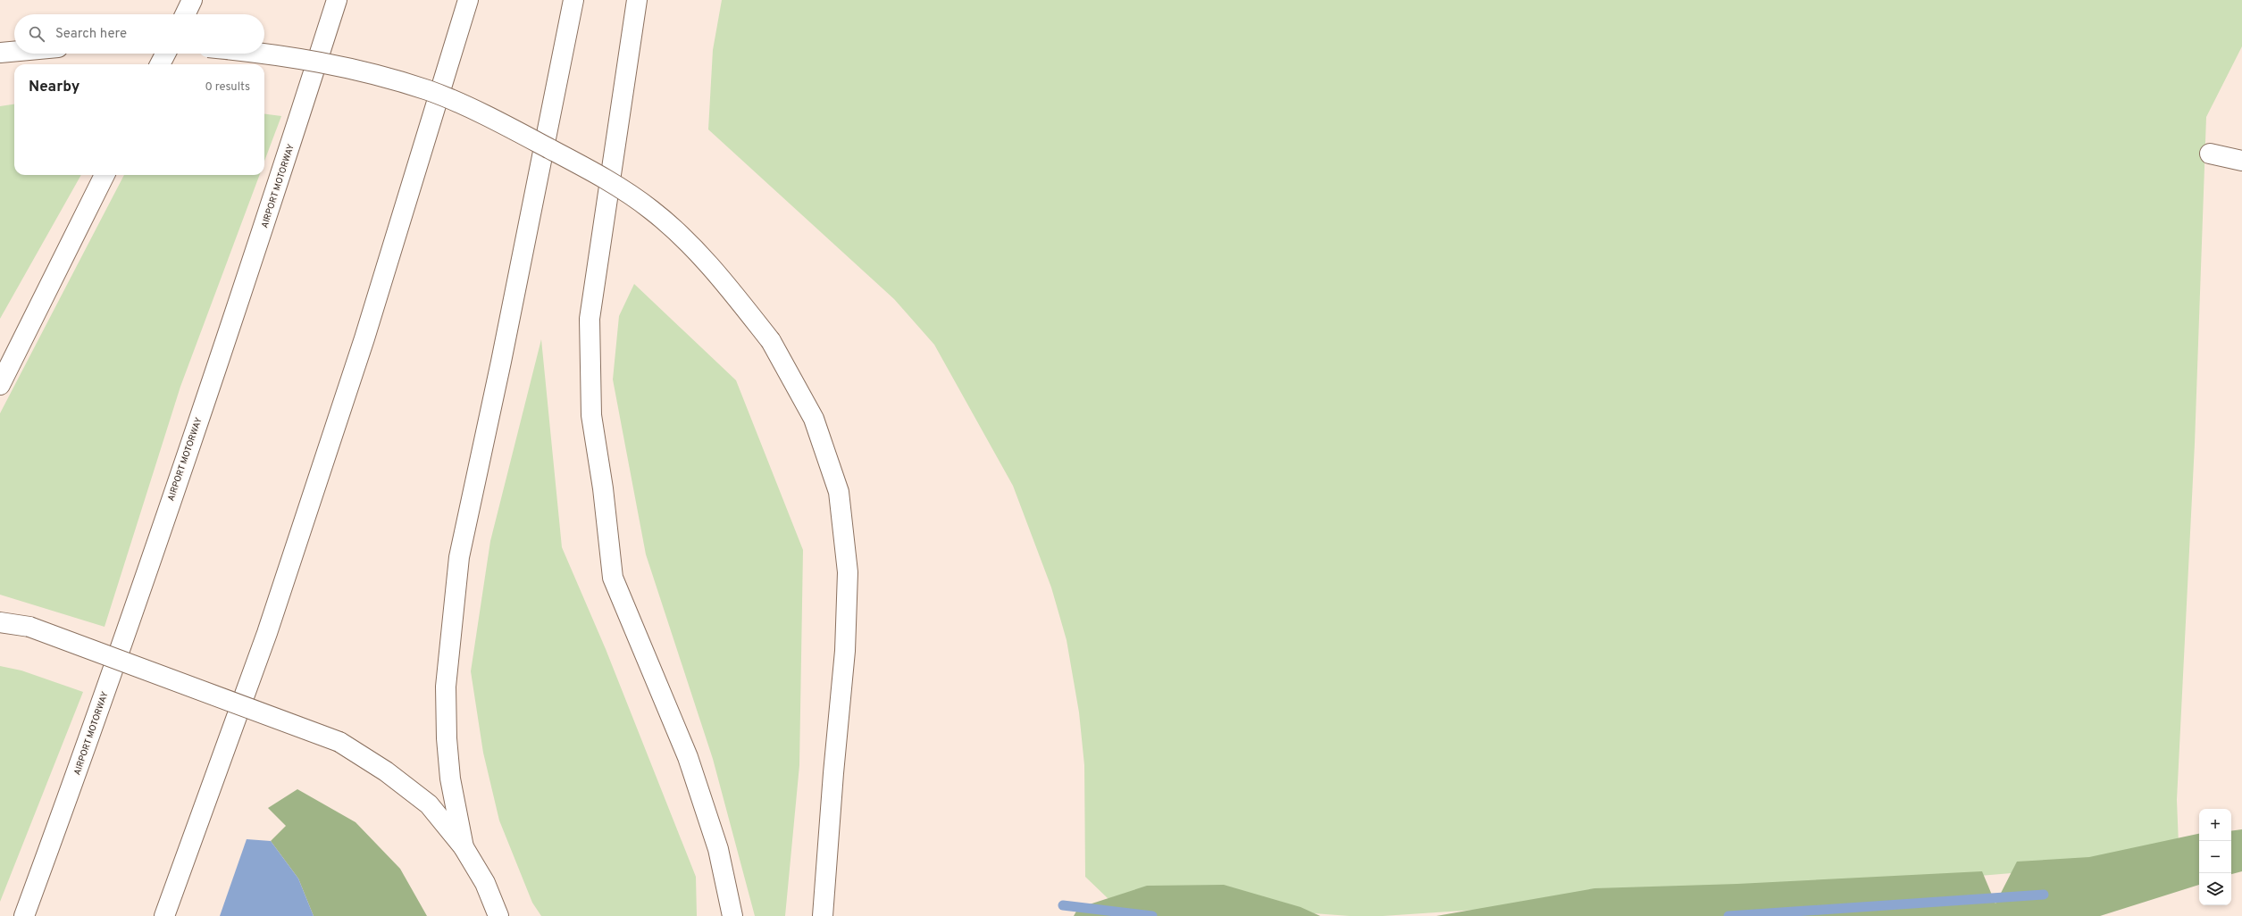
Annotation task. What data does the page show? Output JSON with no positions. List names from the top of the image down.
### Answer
{
  "streets": {
    "main road": ["AIRPORT MOTORWAY"]
  },
  "page": {
    "search": "Search here",
    "heading": ["Nearby", "0 results"],
    "map_buttons": ["+", "−"]
  }
}
